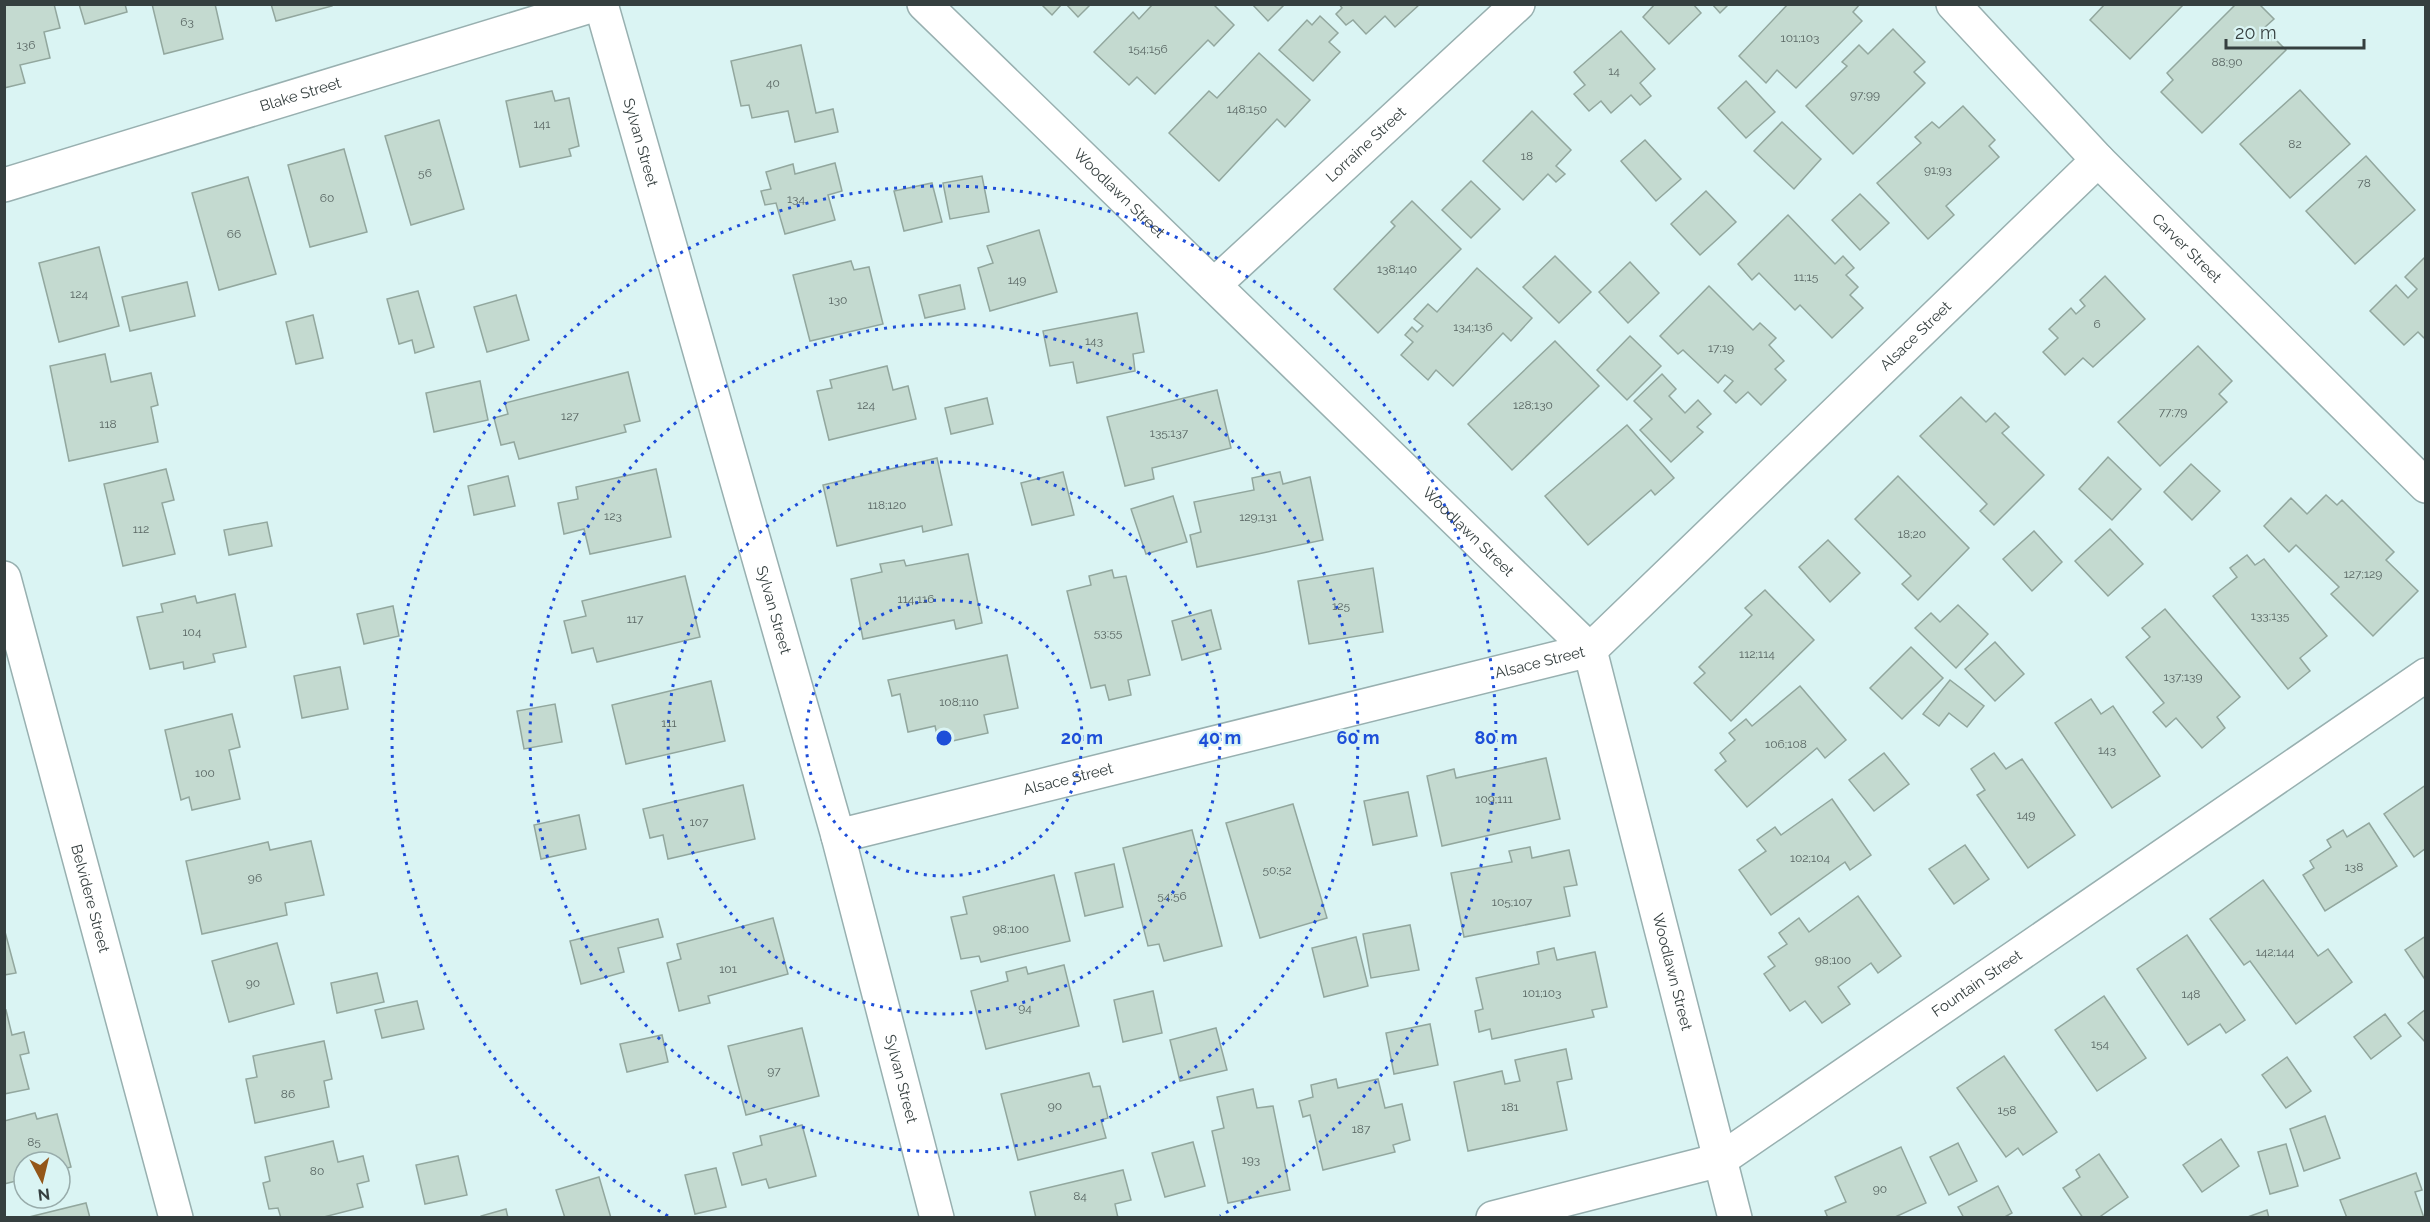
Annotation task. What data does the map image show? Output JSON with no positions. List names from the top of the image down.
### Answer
{
  "streets": {
    "street": [
      "Blake Street",
      "Sylvan Street",
      "Lorraine Street",
      "Woodlawn Street",
      "Carver Street",
      "Alsace Street",
      "Belvidere Street",
      "Fountain Street"
    ]
  },
  "crossings": [
    ["Blake Street", "Sylvan Street"],
    ["Sylvan Street", "Alsace Street"],
    ["Lorraine Street", "Woodlawn Street"],
    ["Woodlawn Street", "Alsace Street"],
    ["Woodlawn Street", "Fountain Street"],
    ["Carver Street", "Alsace Street"]
  ],
  "house_numbers": [
    "63",
    "101;103",
    "136",
    "154;156",
    "88;90",
    "14",
    "40",
    "97;99",
    "148;150",
    "141",
    "82",
    "18",
    "91;93",
    "56",
    "78",
    "60",
    "134",
    "66",
    "138;140",
    "11;15",
    "149",
    "124",
    "130",
    "6",
    "134;136",
    "143",
    "17;19",
    "124",
    "128;130",
    "77;79",
    "127",
    "118",
    "135;137",
    "118;120",
    "123",
    "129;131",
    "112",
    "18;20",
    "127;129",
    "114;116",
    "125",
    "133;135",
    "117",
    "104",
    "53;55",
    "112;114",
    "137;139",
    "108;110",
    "111",
    "106;108",
    "143",
    "100",
    "109;111",
    "149",
    "107",
    "102;104",
    "138",
    "50;52",
    "96",
    "54;56",
    "105;107",
    "98;100",
    "142;144",
    "98;100",
    "101",
    "90",
    "101;103",
    "148",
    "94",
    "154",
    "97",
    "86",
    "90",
    "181",
    "158",
    "187",
    "85",
    "193",
    "80",
    "90",
    "84"
  ],
  "scale_bar": "20 m",
  "north": "bottom",
  "rings": [
    "20 m",
    "40 m",
    "60 m",
    "80 m"
  ]
}
